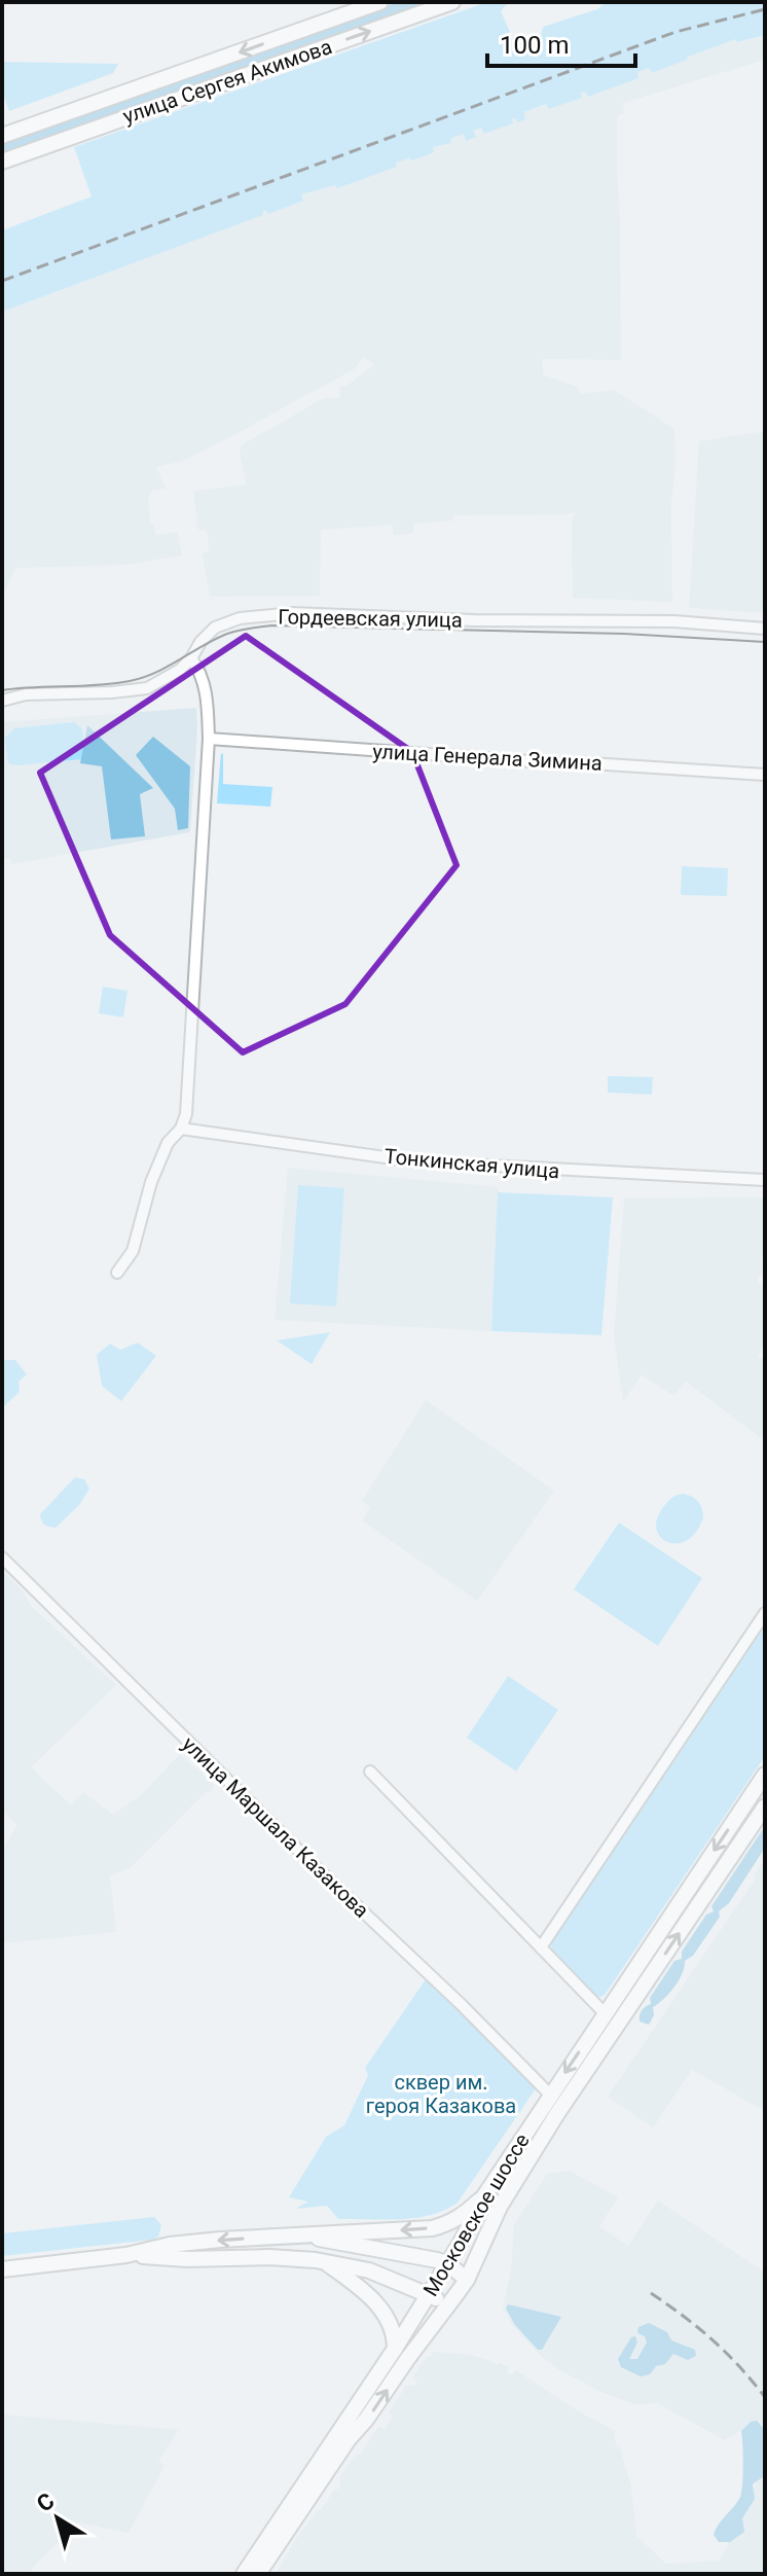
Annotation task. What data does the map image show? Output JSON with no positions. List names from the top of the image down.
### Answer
{
  "streets": {
    "main road": ["улица Сергея Акимова", "Московское шоссе"],
    "street": [
      "Гордеевская улица",
      "улица Генерала Зимина",
      "Тонкинская улица",
      "улица Маршала Казакова"
    ]
  },
  "crossings": [
    ["улица Маршала Казакова", "Московское шоссе"]
  ],
  "parks": ["сквер им. героя Казакова"],
  "scale_bar": "100 m",
  "north": "top left"
}
